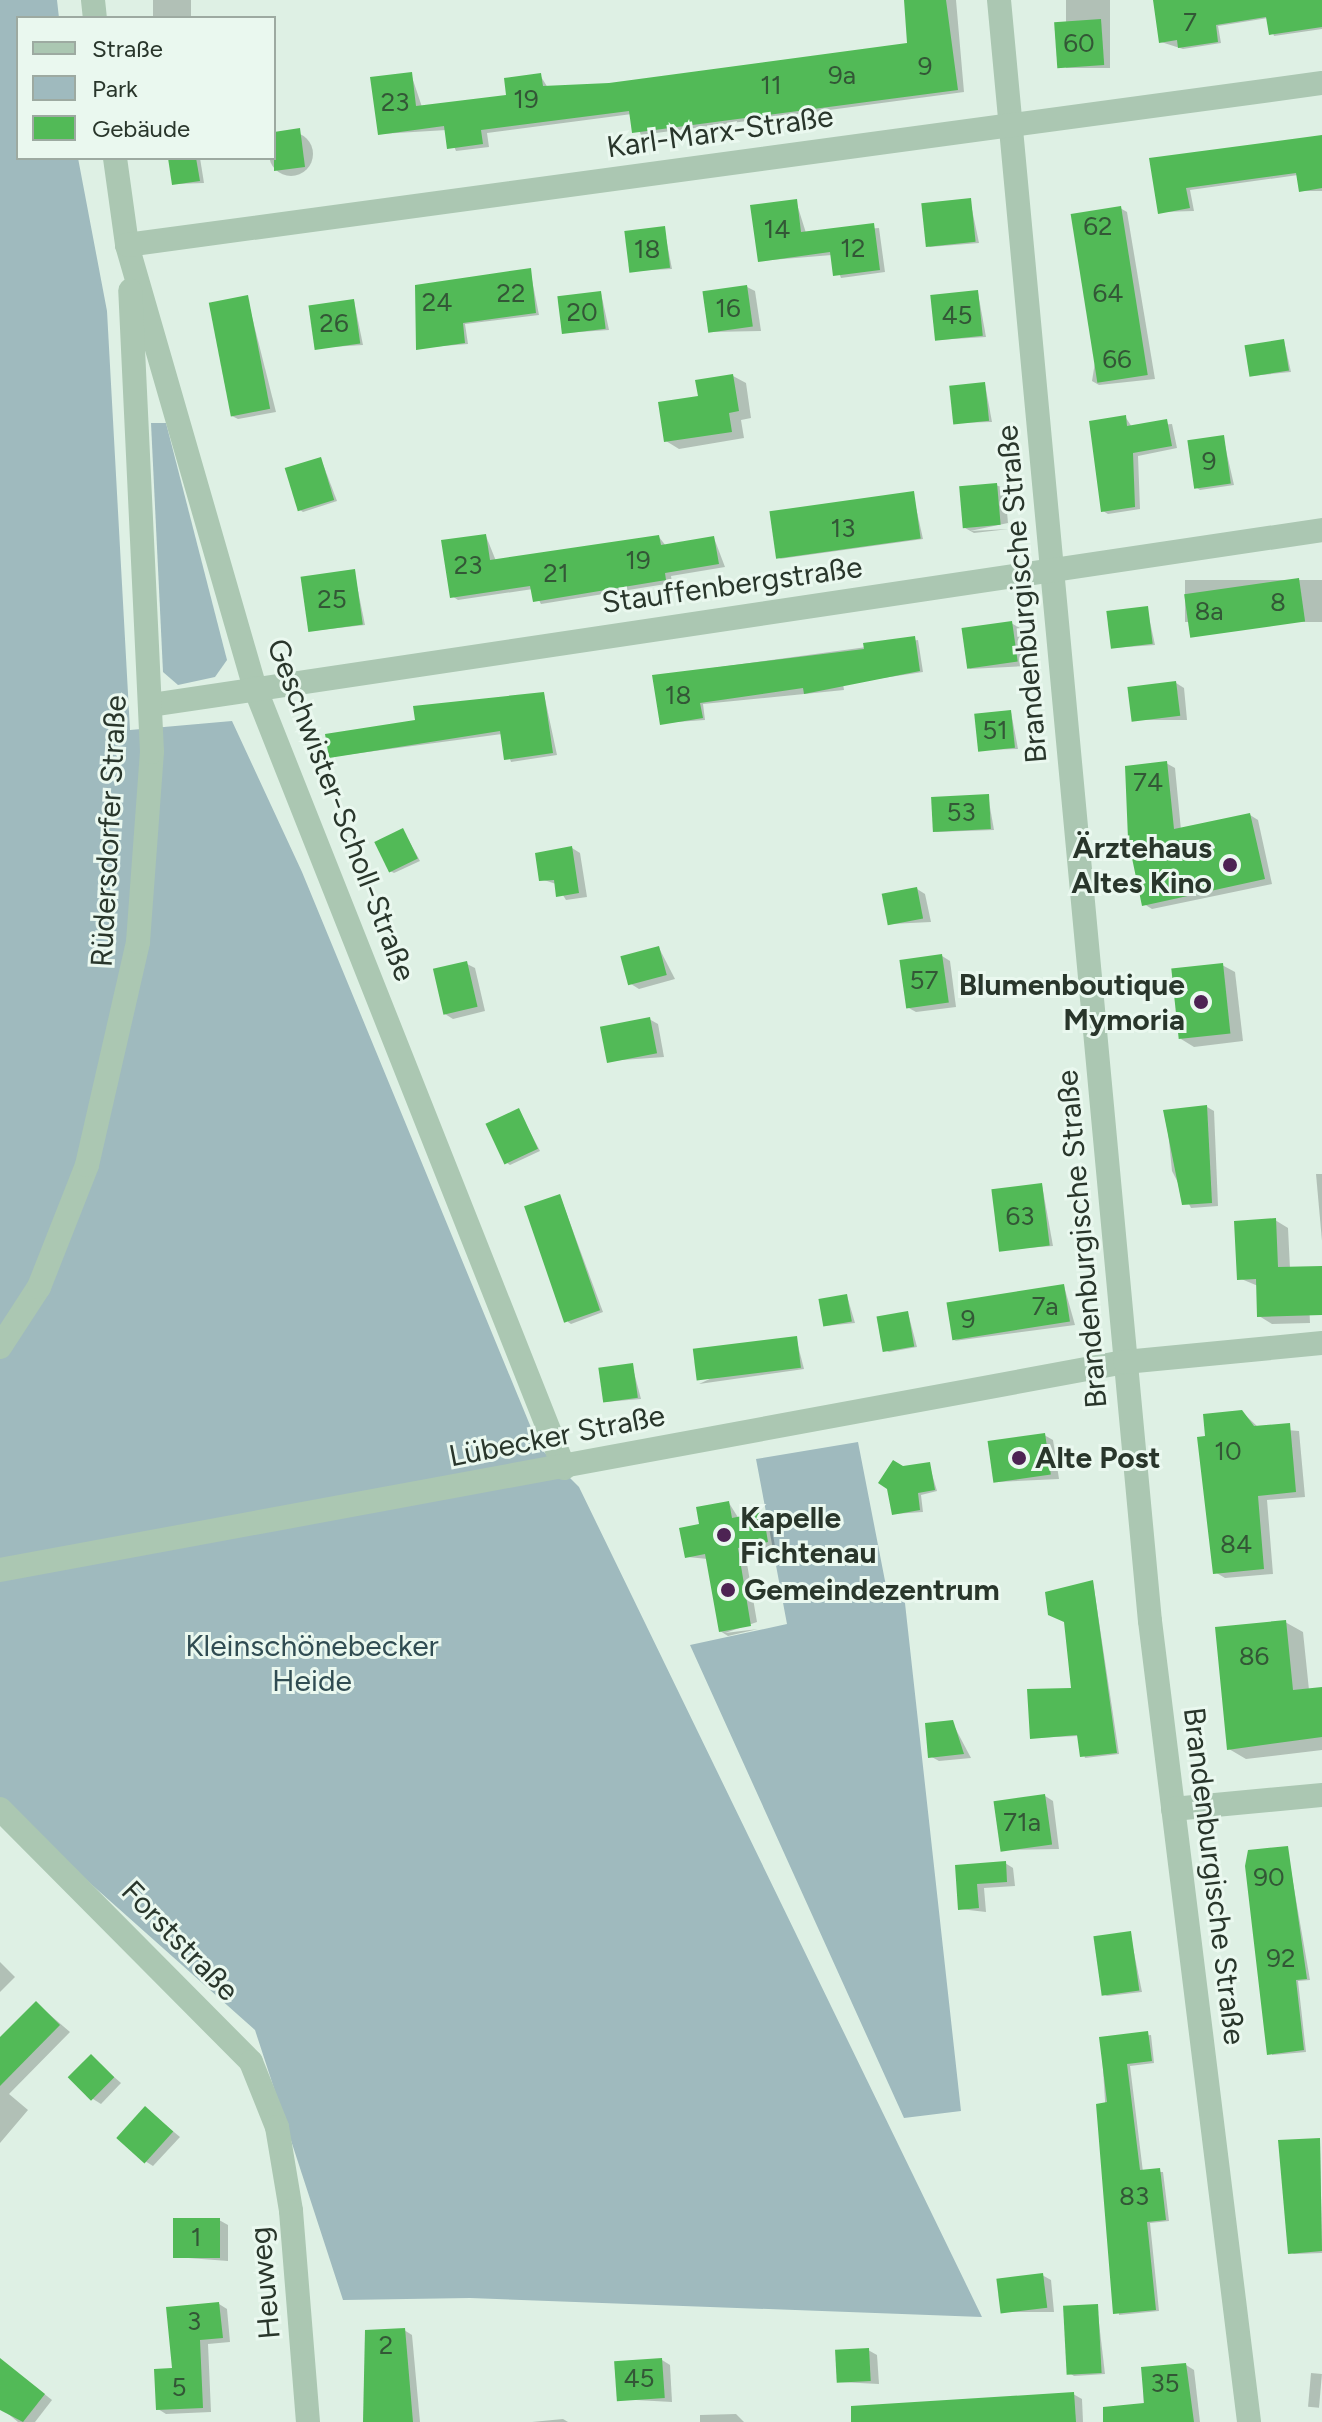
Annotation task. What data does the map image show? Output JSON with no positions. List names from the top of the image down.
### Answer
{
  "streets": {
    "street": [
      "Karl-Marx-Straße",
      "Stauffenbergstraße",
      "Brandenburgische Straße",
      "Geschwister-Scholl-Straße",
      "Rüdersdorfer Straße",
      "Lübecker Straße",
      "Forststraße",
      "Heuweg"
    ]
  },
  "crossings": [
    ["Karl-Marx-Straße", "Brandenburgische Straße"],
    ["Karl-Marx-Straße", "Geschwister-Scholl-Straße"],
    ["Karl-Marx-Straße", "Rüdersdorfer Straße"],
    ["Stauffenbergstraße", "Brandenburgische Straße"],
    ["Stauffenbergstraße", "Geschwister-Scholl-Straße"],
    ["Stauffenbergstraße", "Rüdersdorfer Straße"],
    ["Brandenburgische Straße", "Lübecker Straße"],
    ["Geschwister-Scholl-Straße", "Rüdersdorfer Straße"],
    ["Geschwister-Scholl-Straße", "Lübecker Straße"],
    ["Forststraße", "Heuweg"]
  ],
  "parks": ["Kleinschönebecker Heide"],
  "places": [
    "Ärztehaus Altes Kino",
    "Blumenboutique Mymoria",
    "Alte Post",
    "Kapelle Fichtenau",
    "Gemeindezentrum"
  ],
  "house_numbers": [
    "7",
    "60",
    "9",
    "9a",
    "11",
    "19",
    "23",
    "62",
    "14",
    "12",
    "18",
    "22",
    "64",
    "24",
    "16",
    "20",
    "45",
    "26",
    "66",
    "9",
    "13",
    "19",
    "23",
    "21",
    "25",
    "8",
    "8a",
    "18",
    "51",
    "74",
    "53",
    "57",
    "63",
    "7a",
    "9",
    "10",
    "84",
    "86",
    "71a",
    "90",
    "92",
    "83",
    "1",
    "3",
    "2",
    "45",
    "35",
    "5"
  ],
  "legend": ["Straße", "Park", "Gebäude"]
}
